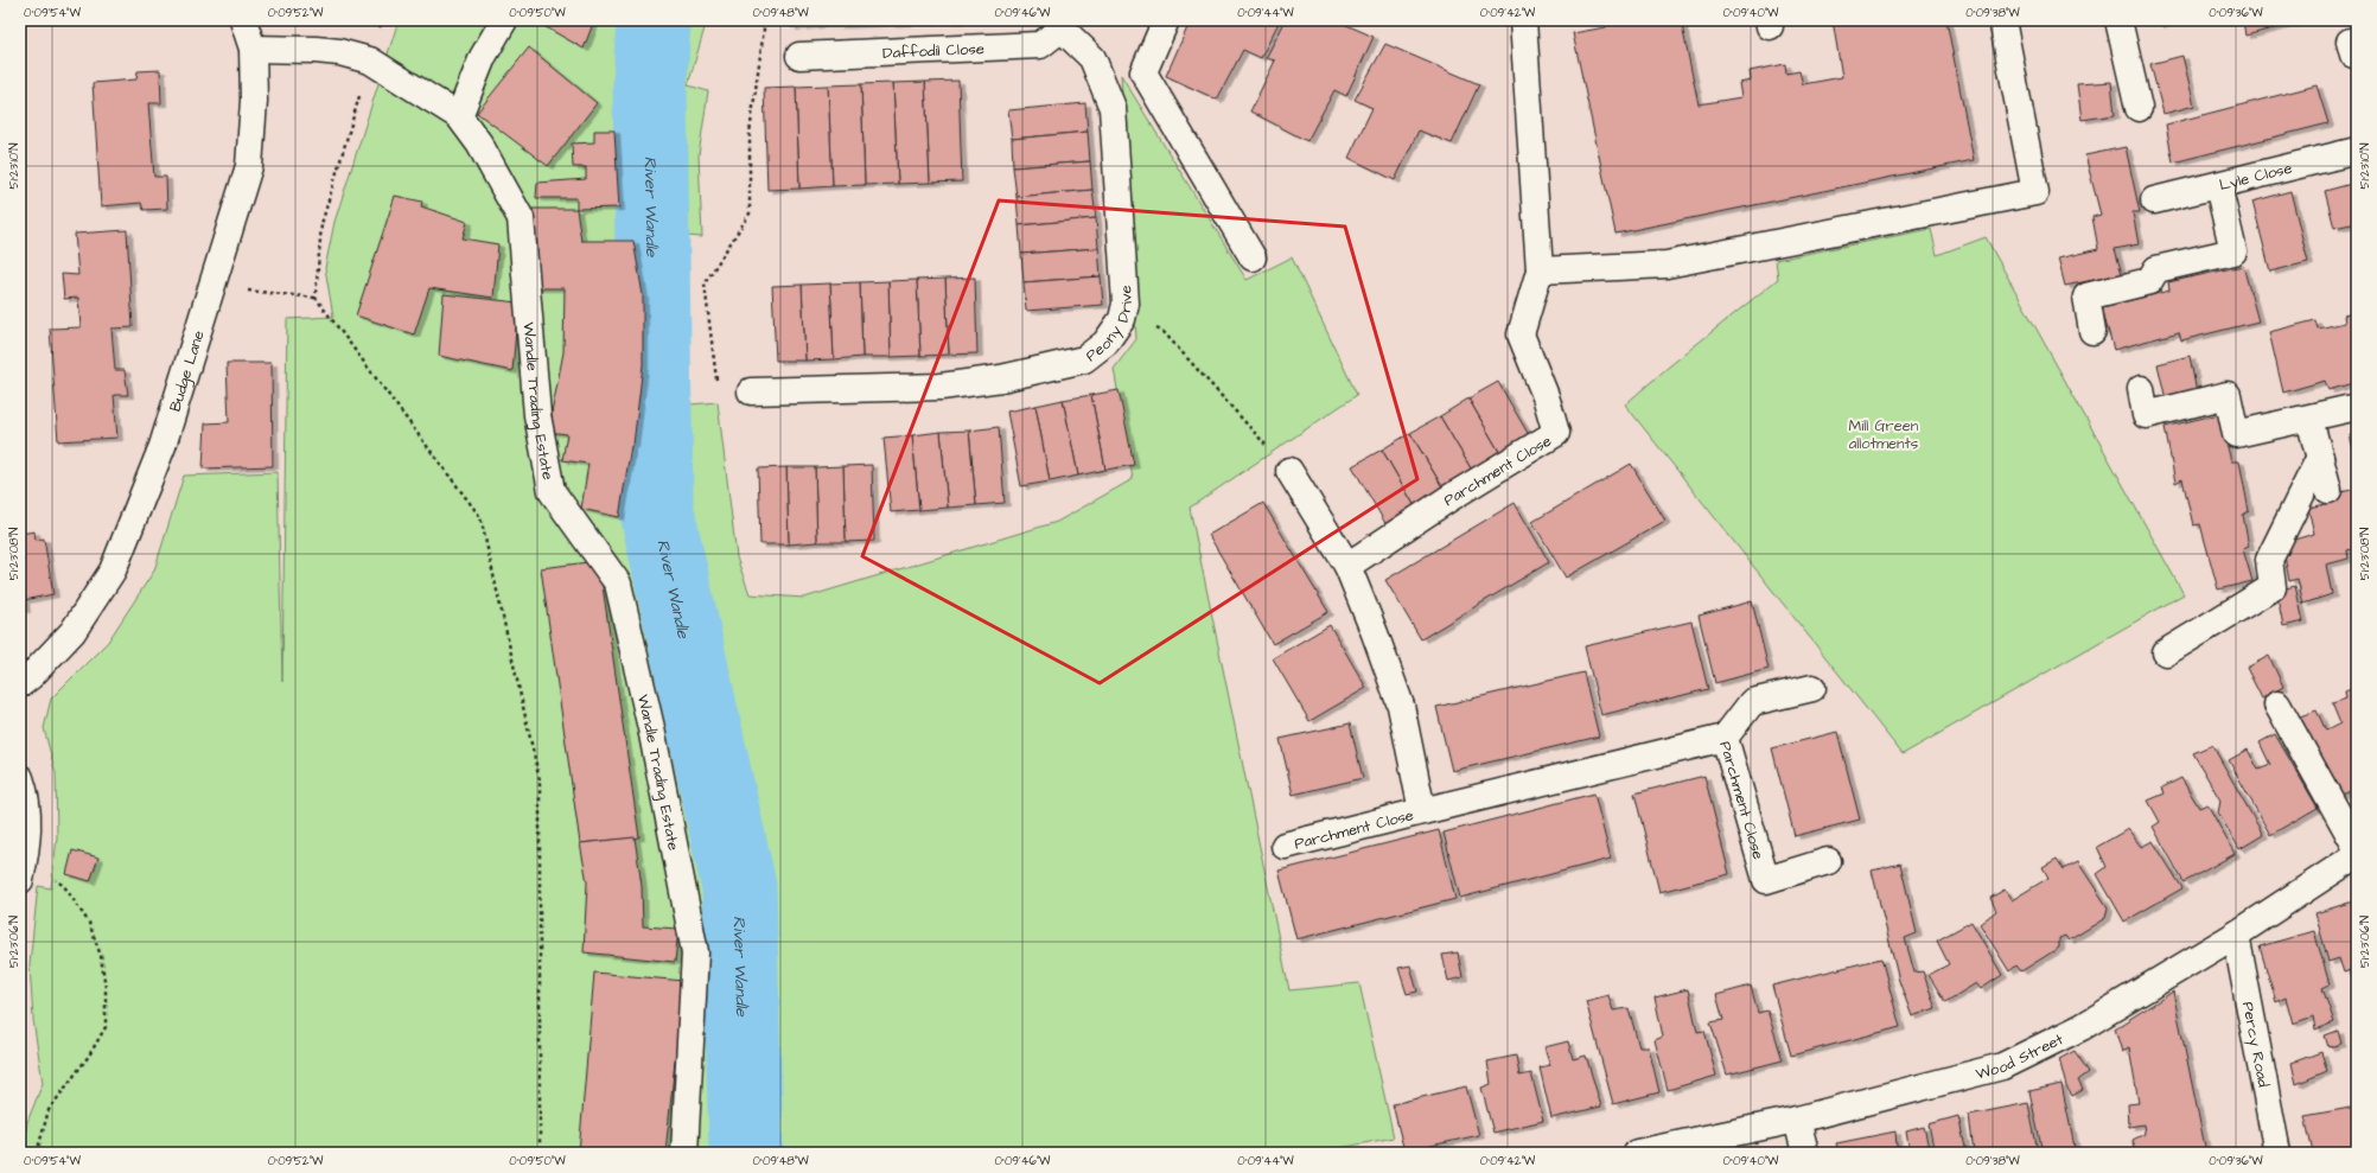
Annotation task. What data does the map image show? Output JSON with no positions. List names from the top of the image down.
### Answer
{
  "streets": {
    "street": [
      "Daffodil Close",
      "Lyle Close",
      "Peony Drive",
      "Budge Lane",
      "Wandle Trading Estate",
      "Parchment Close",
      "Percy Road",
      "Wood Street"
    ]
  },
  "crossings": [
    ["Daffodil Close", "Peony Drive"],
    ["Budge Lane", "Wandle Trading Estate"],
    ["Percy Road", "Wood Street"]
  ],
  "water": ["River Wandle"],
  "parks": ["Mill Green allotments"],
  "coordinates": [
    "0°09'54\"W",
    "0°09'52\"W",
    "0°09'50\"W",
    "0°09'48\"W",
    "0°09'46\"W",
    "0°09'44\"W",
    "0°09'42\"W",
    "0°09'40\"W",
    "0°09'38\"W",
    "0°09'36\"W",
    "51°23'10\"N",
    "51°23'08\"N",
    "51°23'06\"N"
  ]
}
